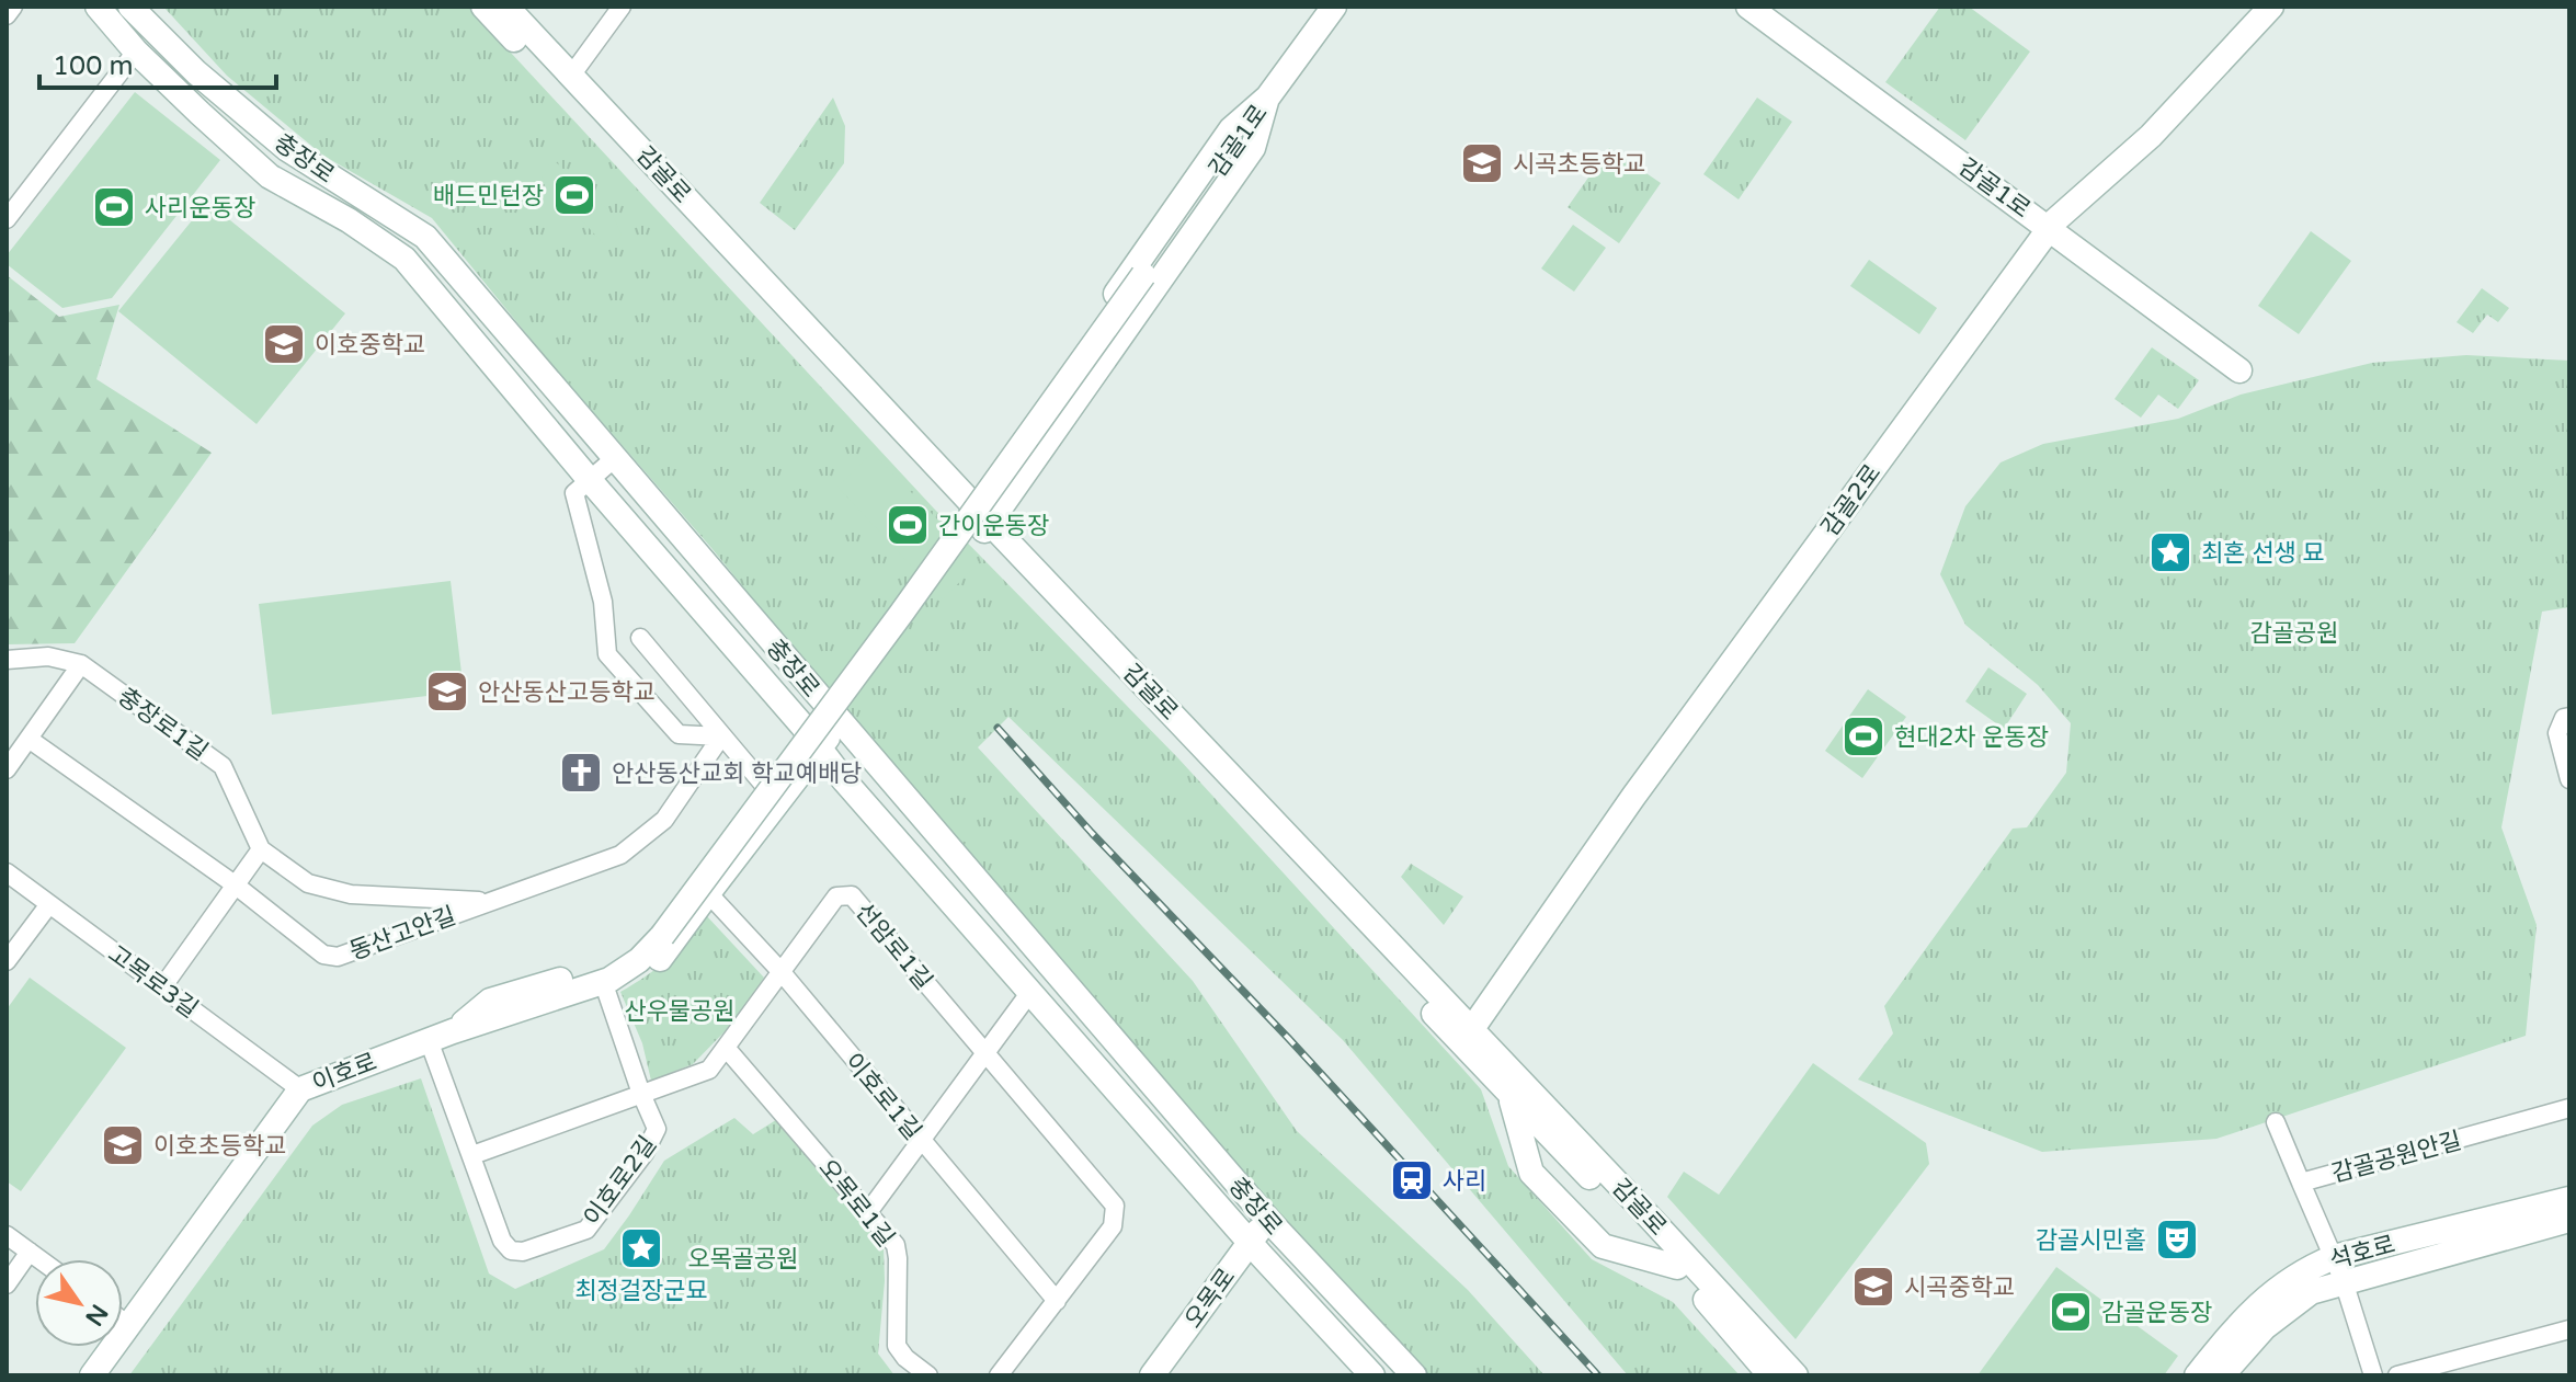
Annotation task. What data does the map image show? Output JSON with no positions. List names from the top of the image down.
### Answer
{
  "streets": {
    "street": [
      "감골1로",
      "충장로",
      "감골로",
      "감골2로",
      "충장로1길",
      "동산고안길",
      "선암로1길",
      "고목로3길",
      "이호로",
      "이호로1길",
      "감골공원안길",
      "이호로2길",
      "오목로1길",
      "석호로",
      "오목로"
    ]
  },
  "crossings": [
    ["감골1로", "감골2로"],
    ["감골1로", "이호로"],
    ["충장로", "오목로"],
    ["감골로", "감골2로"],
    ["선암로1길", "이호로1길"],
    ["선암로1길", "이호로2길"],
    ["선암로1길", "오목로1길"],
    ["고목로3길", "이호로"],
    ["이호로", "이호로2길"],
    ["감골공원안길", "석호로"]
  ],
  "parks": ["감골공원", "산우물공원", "오목골공원"],
  "places": {
    "school or university": [
      "시곡초등학교",
      "이호중학교",
      "안산동산고등학교",
      "이호초등학교",
      "시곡중학교"
    ],
    "sports": [
      "배드민턴장",
      "사리운동장",
      "간이운동장",
      "현대2차 운동장",
      "감골운동장"
    ],
    "place": ["최혼 선생 묘", "최정걸장군묘"],
    "church": ["안산동산교회 학교예배당"],
    "station": ["사리"],
    "theatre": ["감골시민홀"]
  },
  "scale_bar": "100 m",
  "north": "bottom right"
}
